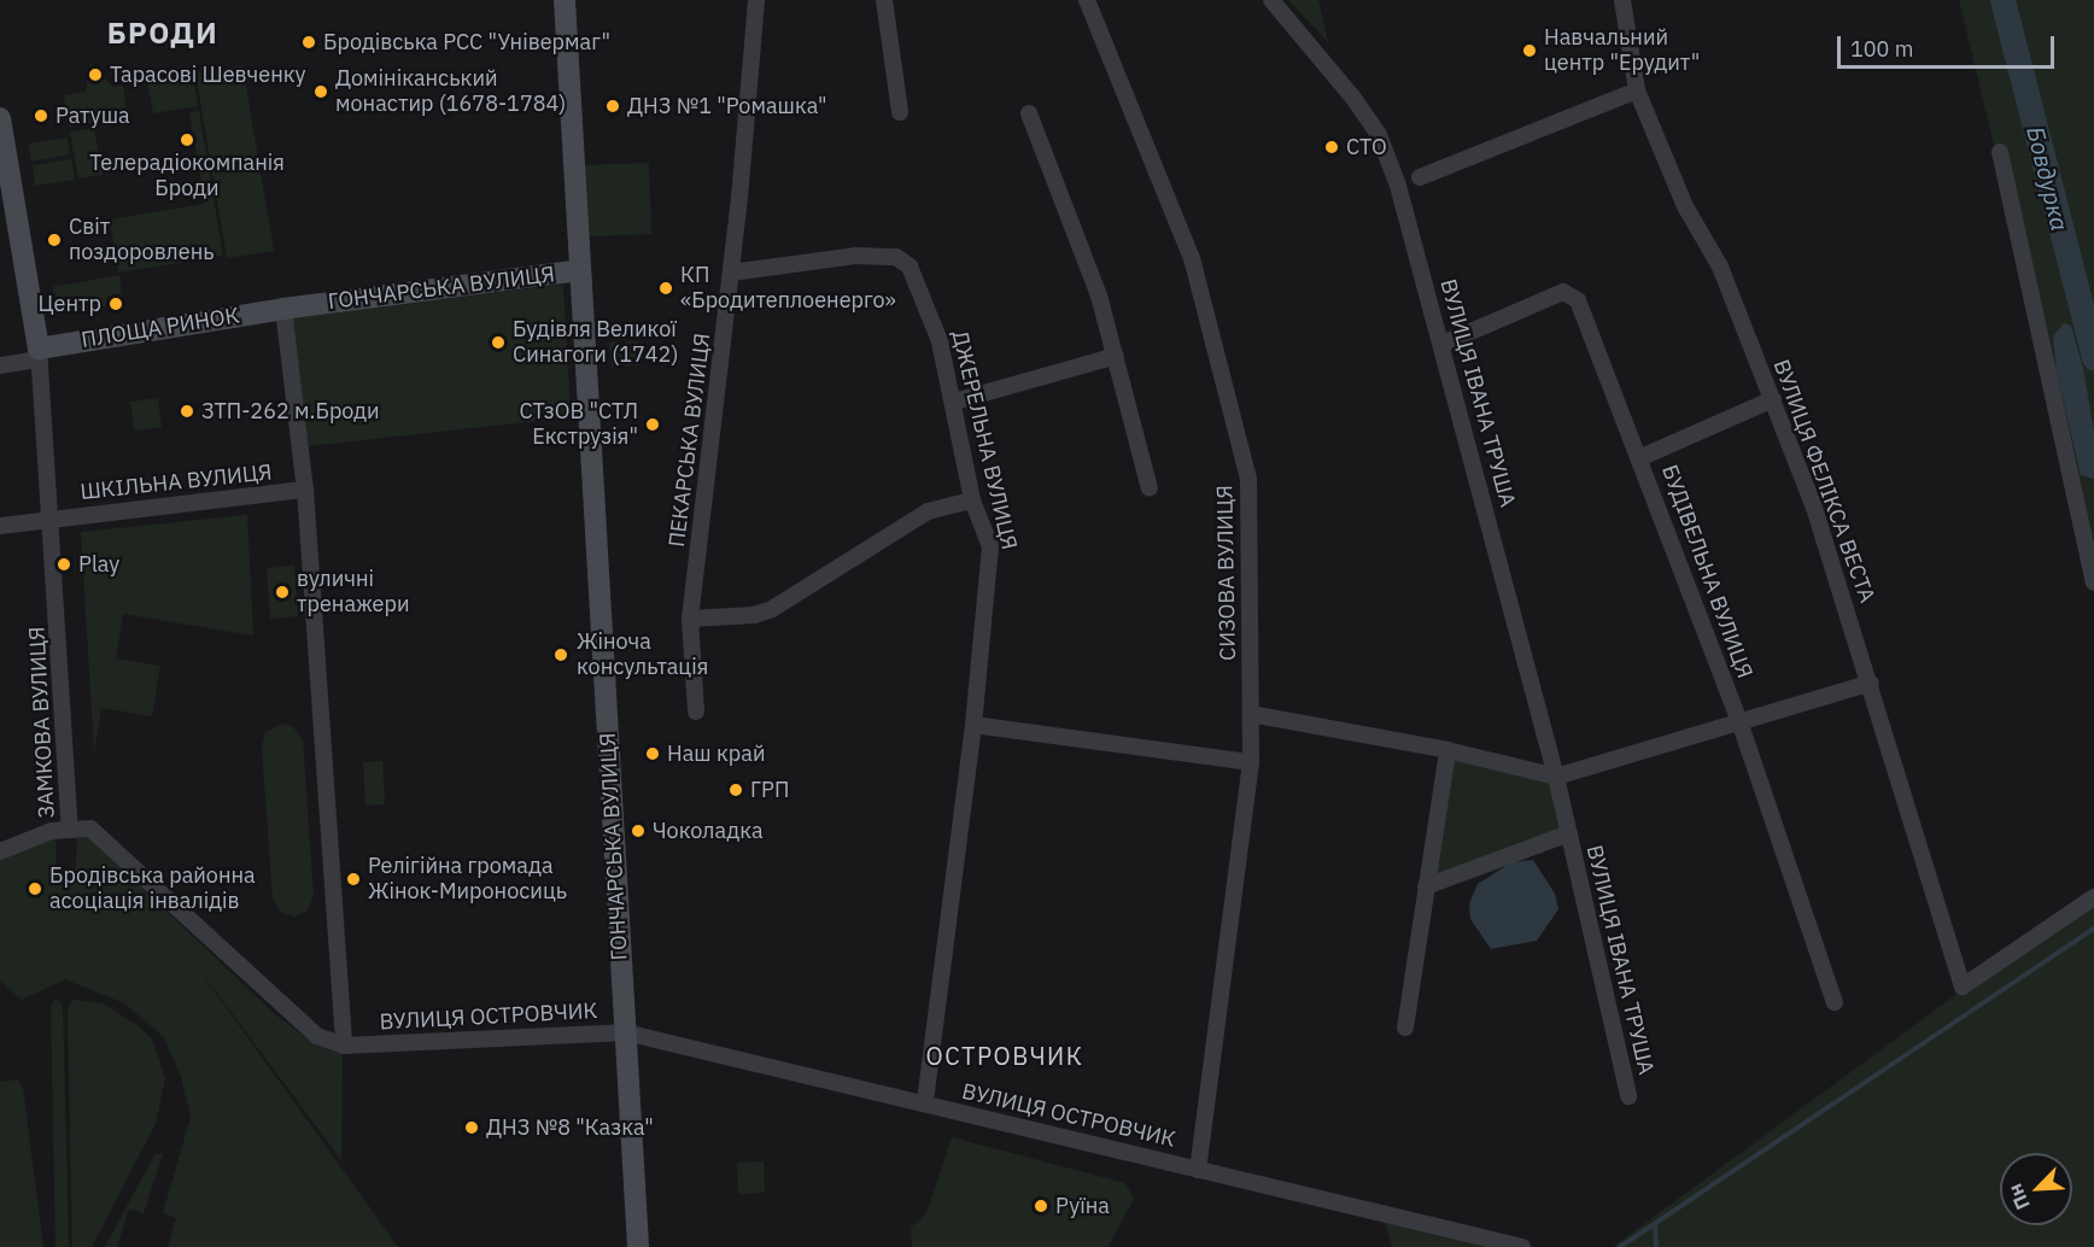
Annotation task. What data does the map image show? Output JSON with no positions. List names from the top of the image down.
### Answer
{
  "streets": {
    "main road": ["ГОНЧАРСЬКА ВУЛИЦЯ", "ПЛОЩА РИНОК"],
    "street": [
      "ВУЛИЦЯ ІВАНА ТРУША",
      "ПЕКАРСЬКА ВУЛИЦЯ",
      "ДЖЕРЕЛЬНА ВУЛИЦЯ",
      "ВУЛИЦЯ ФЕЛІКСА ВЕСТА",
      "ШКІЛЬНА ВУЛИЦЯ",
      "БУДІВЕЛЬНА ВУЛИЦЯ",
      "СИЗОВА ВУЛИЦЯ",
      "ЗАМКОВА ВУЛИЦЯ",
      "ВУЛИЦЯ ОСТРОВЧИК"
    ]
  },
  "crossings": [
    ["ГОНЧАРСЬКА ВУЛИЦЯ", "ПЛОЩА РИНОК"],
    ["ГОНЧАРСЬКА ВУЛИЦЯ", "ВУЛИЦЯ ОСТРОВЧИК"],
    ["ВУЛИЦЯ ІВАНА ТРУША", "БУДІВЕЛЬНА ВУЛИЦЯ"],
    ["ПЕКАРСЬКА ВУЛИЦЯ", "ДЖЕРЕЛЬНА ВУЛИЦЯ"],
    ["ДЖЕРЕЛЬНА ВУЛИЦЯ", "ВУЛИЦЯ ОСТРОВЧИК"],
    ["ШКІЛЬНА ВУЛИЦЯ", "ЗАМКОВА ВУЛИЦЯ"],
    ["СИЗОВА ВУЛИЦЯ", "ВУЛИЦЯ ОСТРОВЧИК"],
    ["ЗАМКОВА ВУЛИЦЯ", "ВУЛИЦЯ ОСТРОВЧИК"]
  ],
  "districts": ["БРОДИ", "ОСТРОВЧИК"],
  "water": ["Бовдурка"],
  "places": [
    "Бродівська РСС \"Універмаг\"",
    "Навчальний центр \"Ерудит\"",
    "Тарасові Шевченку",
    "Домініканський монастир (1678-1784)",
    "ДНЗ №1 \"Ромашка\"",
    "Ратуша",
    "Телерадіокомпанія Броди",
    "СТО",
    "Світ поздоровлень",
    "КП «Бродитеплоенерго»",
    "Центр",
    "Будівля Великої Синагоги (1742)",
    "ЗТП-262 м.Броди",
    "СТзОВ \"СТЛ Екструзія\"",
    "Play",
    "вуличні тренажери",
    "Жіноча консультація",
    "Наш край",
    "ГРП",
    "Чоколадка",
    "Релігійна громада Жінок-Мироносиць",
    "Бродівська районна асоціація інвалідів",
    "ДНЗ №8 \"Казка\"",
    "Руїна"
  ],
  "scale_bar": "100 m",
  "north": "bottom left"
}
